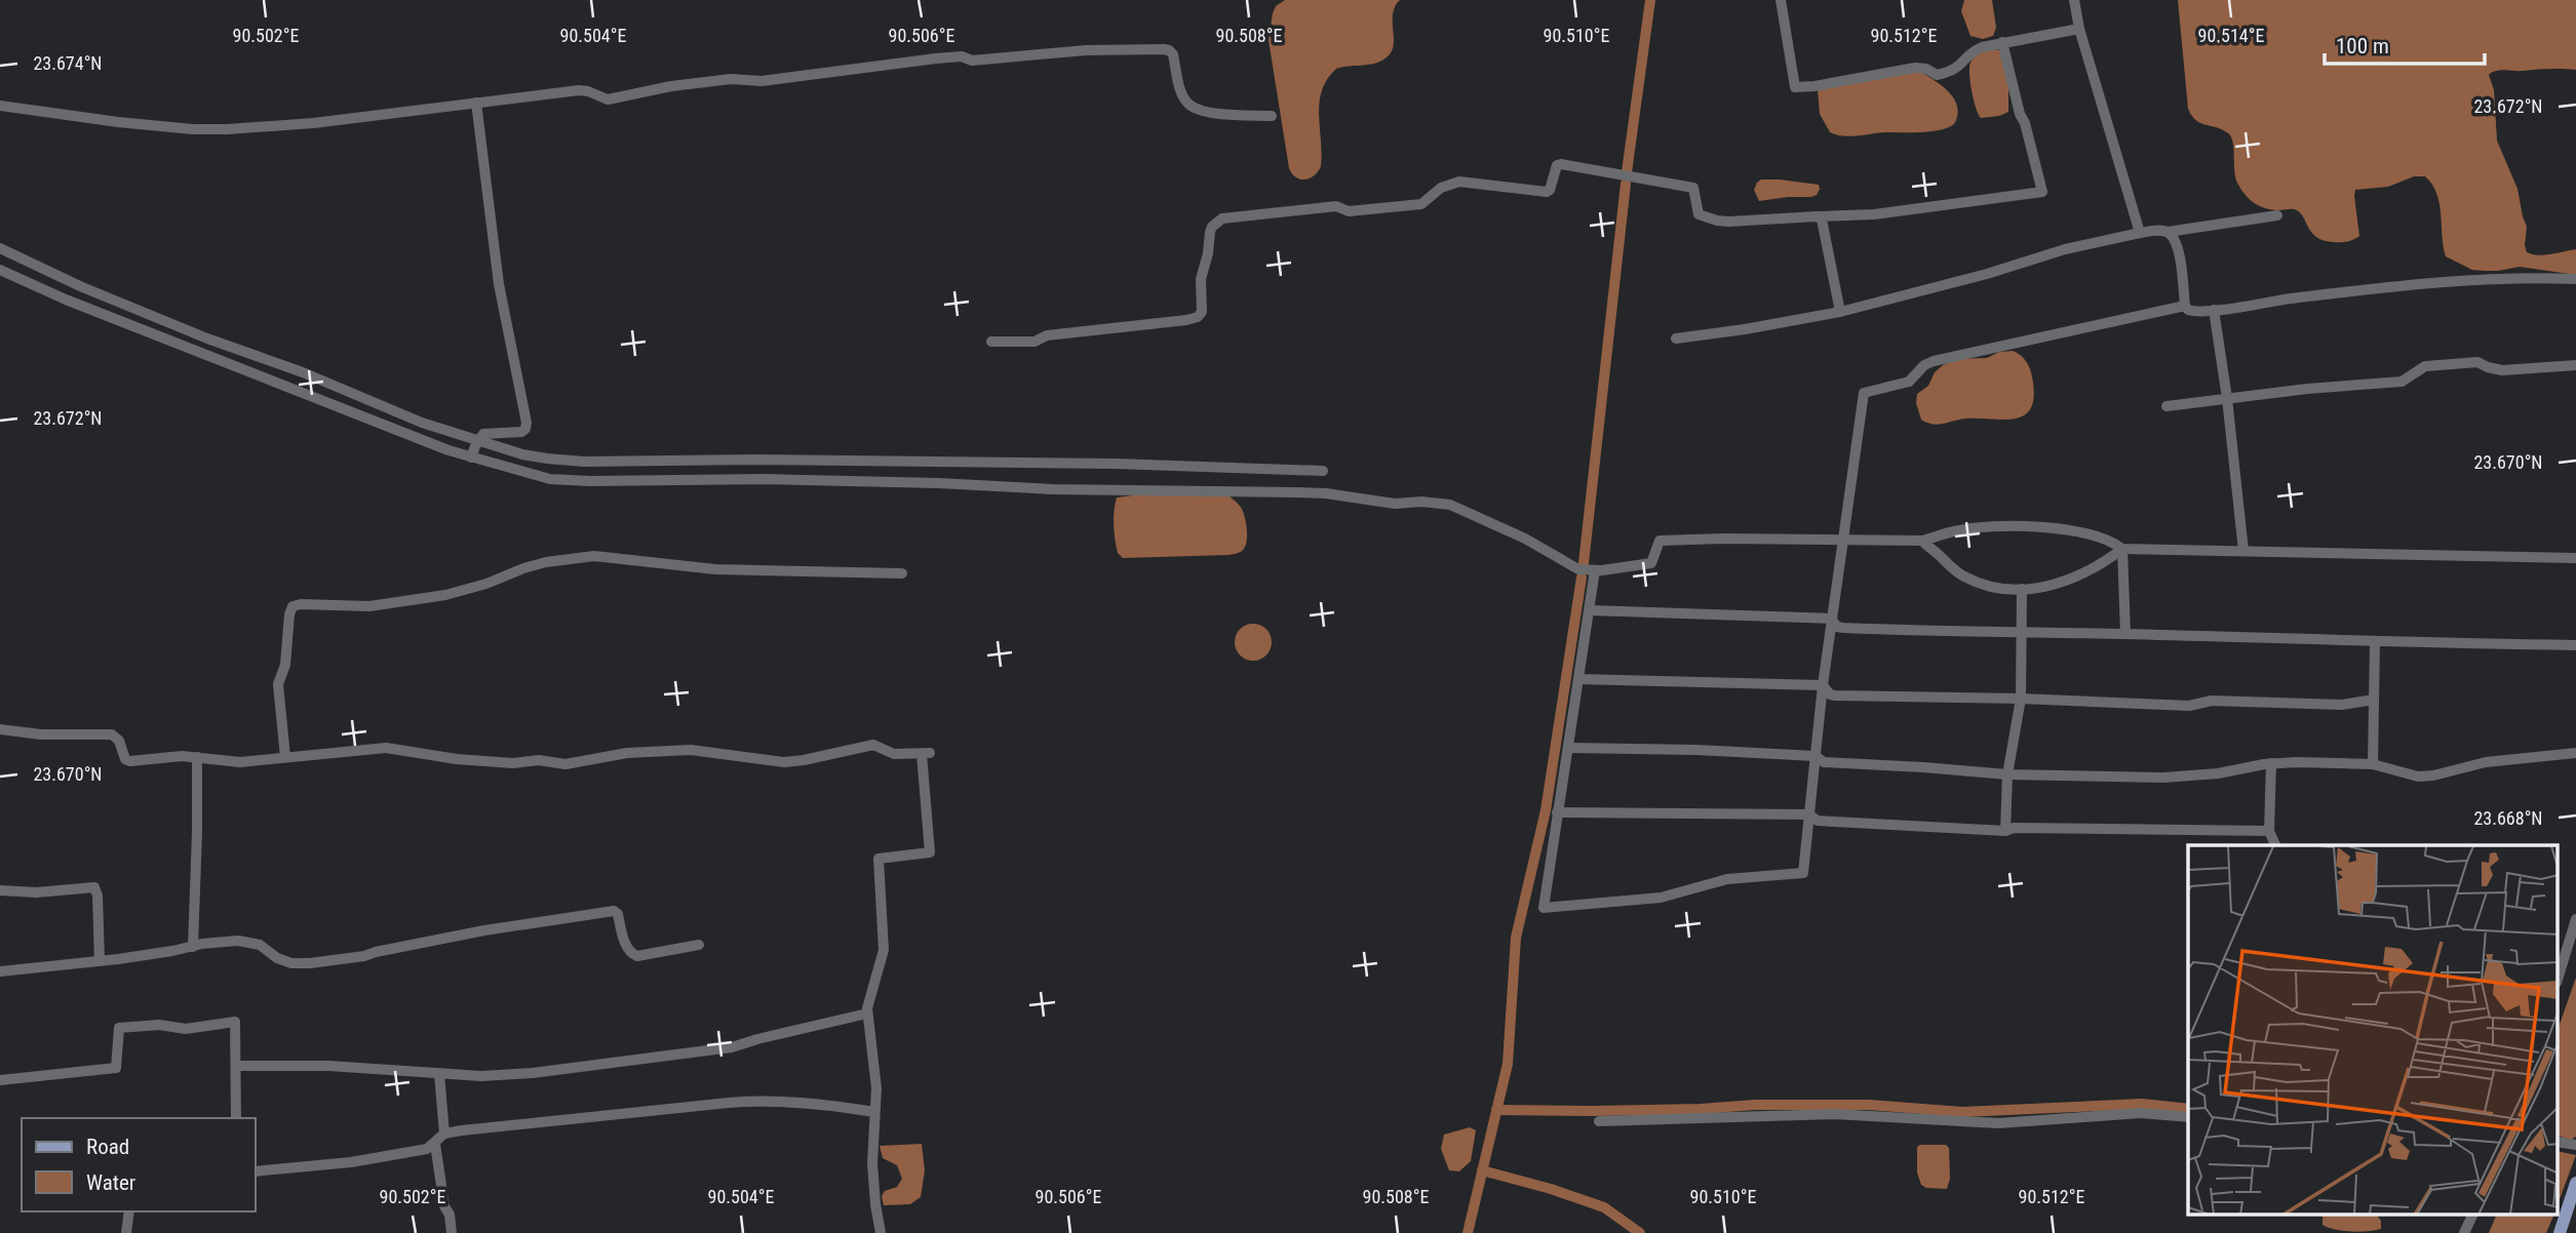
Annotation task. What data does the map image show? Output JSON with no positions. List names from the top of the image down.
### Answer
{
  "legend": ["Road", "Water"],
  "scale_bar": "100 m",
  "coordinates": [
    "90.502°E",
    "90.504°E",
    "90.506°E",
    "90.508°E",
    "90.510°E",
    "90.512°E",
    "90.514°E",
    "23.674°N",
    "23.672°N",
    "23.670°N",
    "23.668°N"
  ]
}
